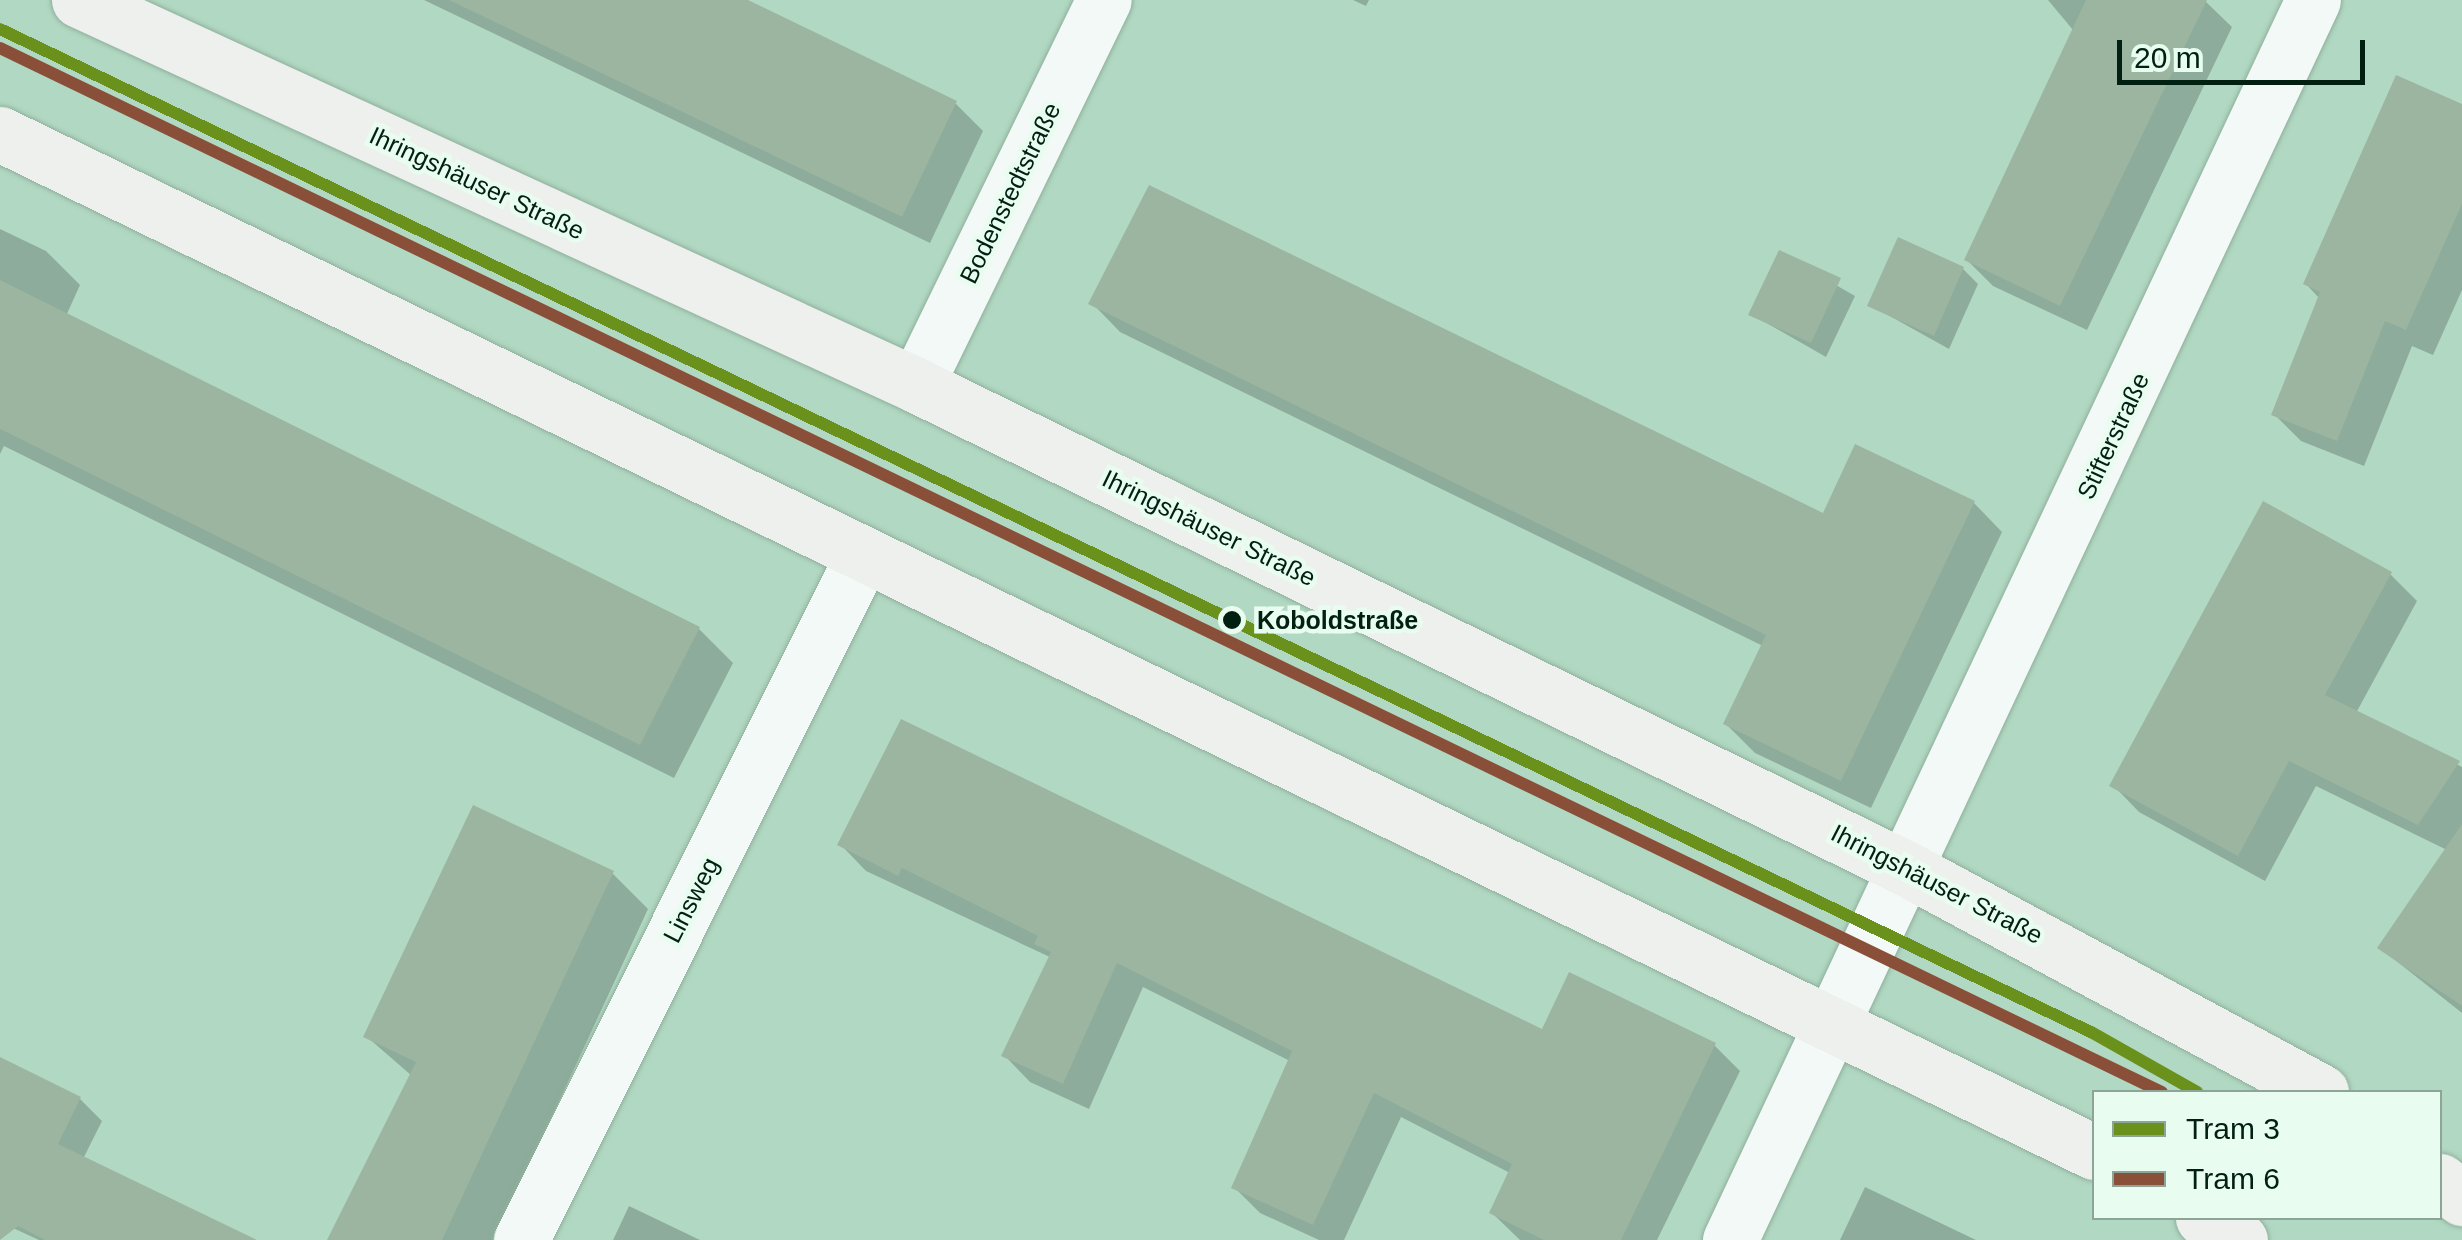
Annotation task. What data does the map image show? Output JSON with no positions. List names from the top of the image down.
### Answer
{
  "streets": {
    "main road": ["Ihringshäuser Straße"],
    "street": ["Bodenstedtstraße", "Stifterstraße", "Linsweg"]
  },
  "crossings": [
    ["Ihringshäuser Straße", "Bodenstedtstraße"],
    ["Ihringshäuser Straße", "Stifterstraße"]
  ],
  "places": ["Koboldstraße"],
  "lines": ["tram line 3", "tram line 6"],
  "legend": ["Tram 3", "Tram 6"],
  "scale_bar": "20 m"
}
